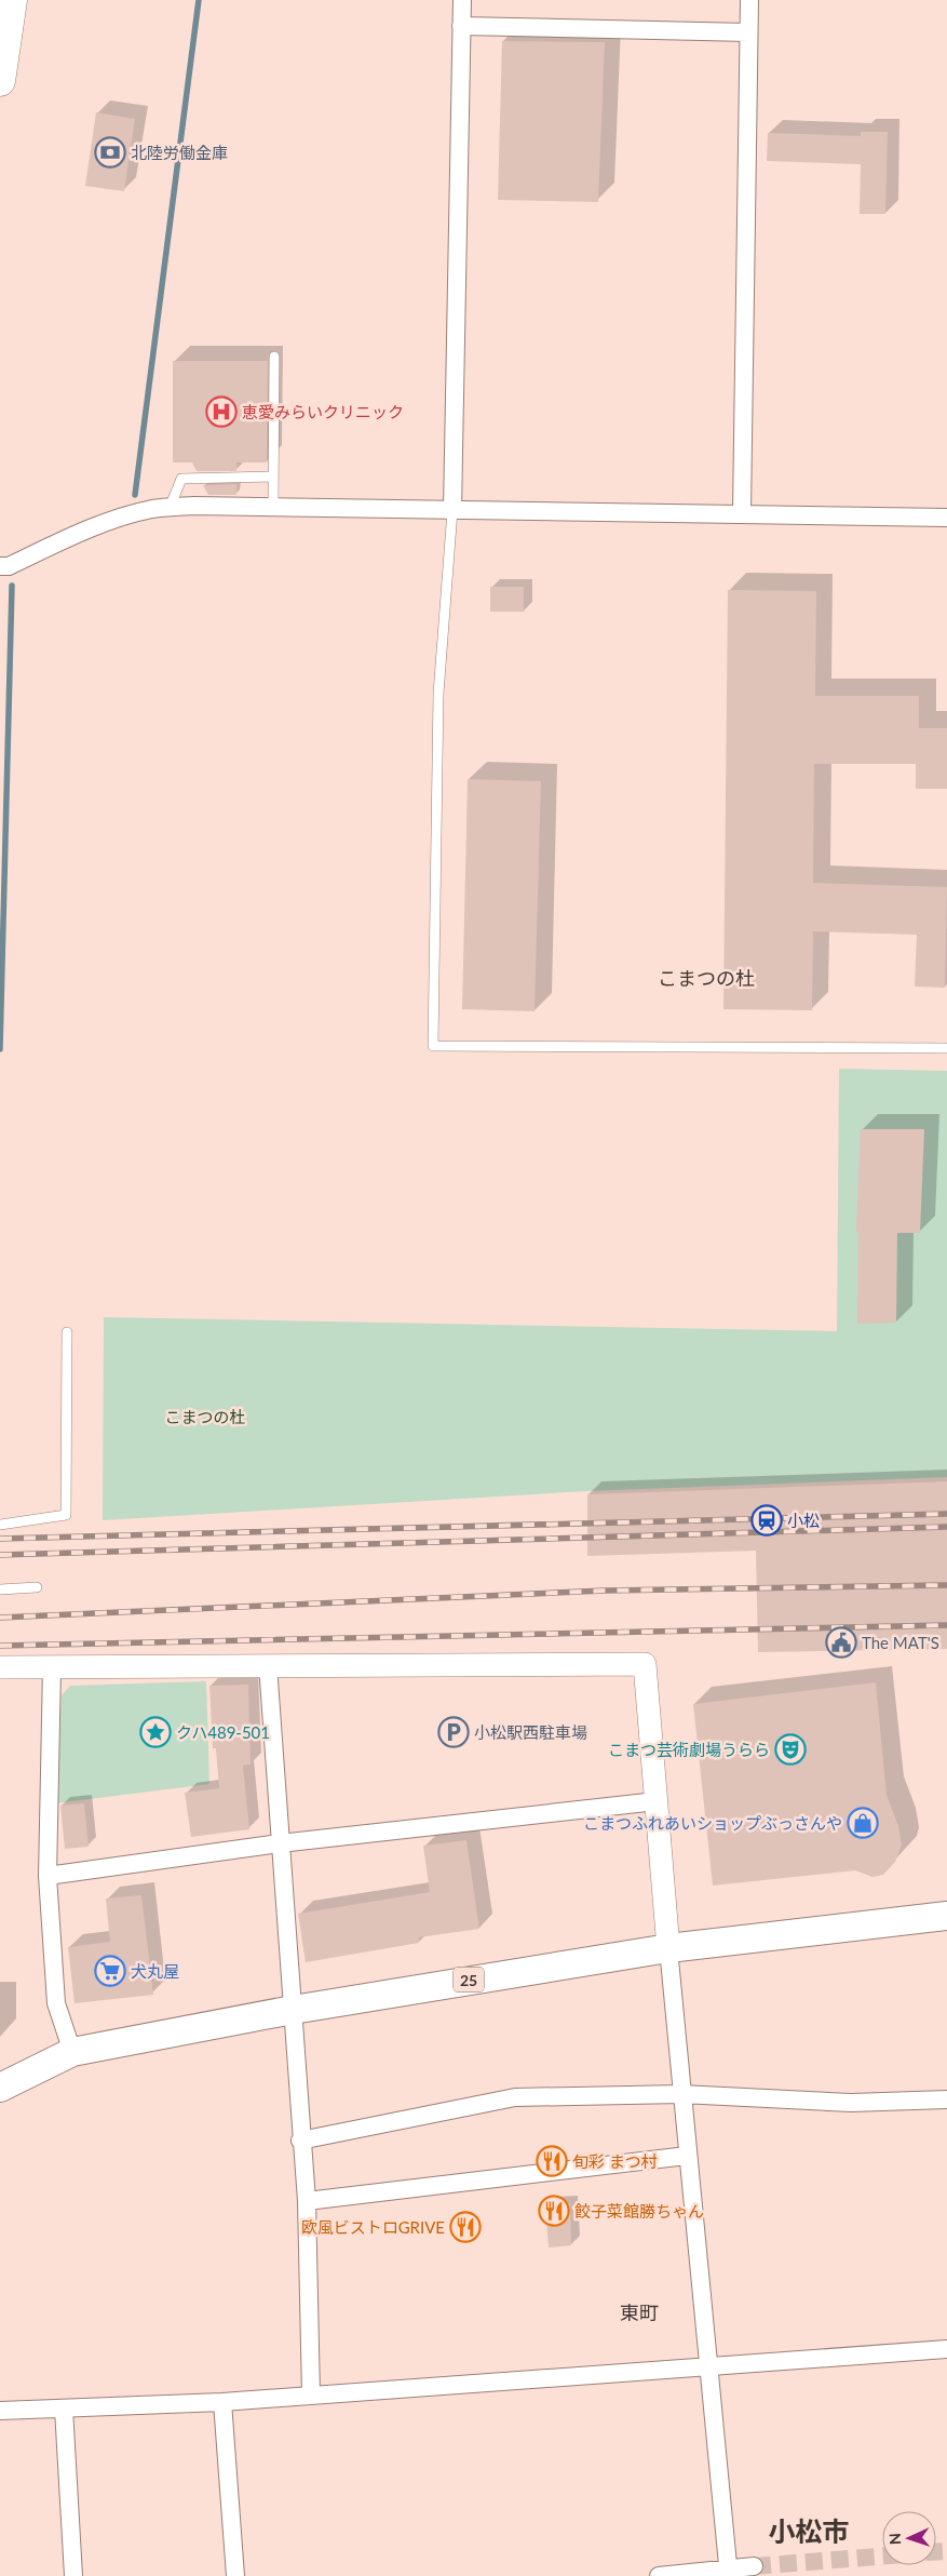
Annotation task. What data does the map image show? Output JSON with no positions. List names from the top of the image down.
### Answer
{
  "streets": {
    "main road": ["25"]
  },
  "districts": ["こまつの杜", "東町", "小松市"],
  "parks": ["こまつの杜"],
  "places": {
    "bank": ["北陸労働金庫"],
    "hospital": ["恵愛みらいクリニック"],
    "station": ["小松"],
    "public building": ["The MAT'S"],
    "place": ["クハ489-501"],
    "parking": ["小松駅西駐車場"],
    "theatre": ["こまつ芸術劇場うらら"],
    "shop": ["こまつふれあいショップぶっさんや"],
    "supermarket": ["犬丸屋"],
    "restaurant": ["旬彩 まつ村", "餃子菜館勝ちゃん", "欧風ビストロGRIVE"]
  },
  "north": "left"
}
